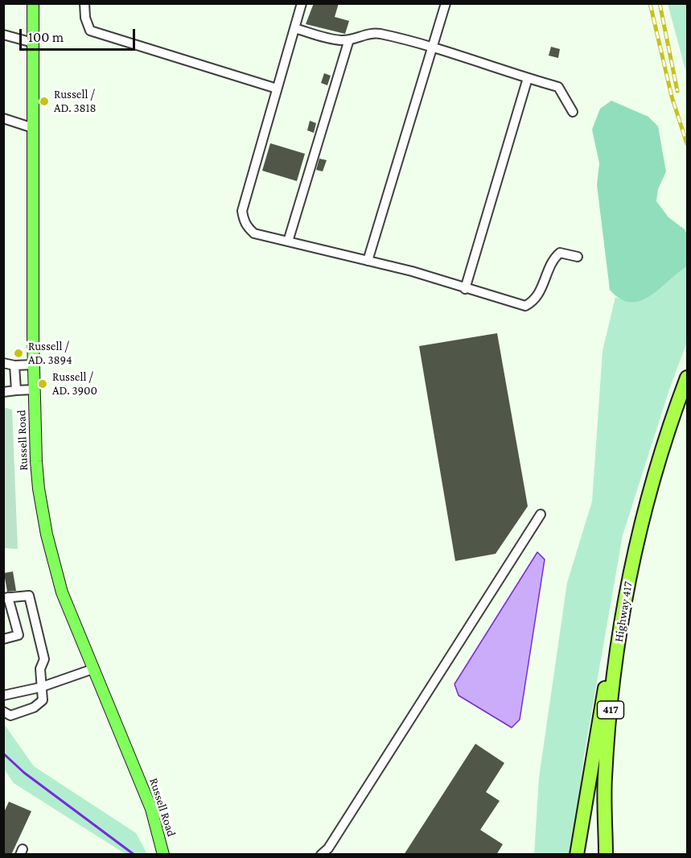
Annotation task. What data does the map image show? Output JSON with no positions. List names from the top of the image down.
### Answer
{
  "streets": {
    "highway": ["Highway 417", "417"],
    "main road": ["Russell Road"]
  },
  "places": ["Russell / AD. 3818", "Russell / AD. 3894", "Russell / AD. 3900"],
  "scale_bar": "100 m"
}
